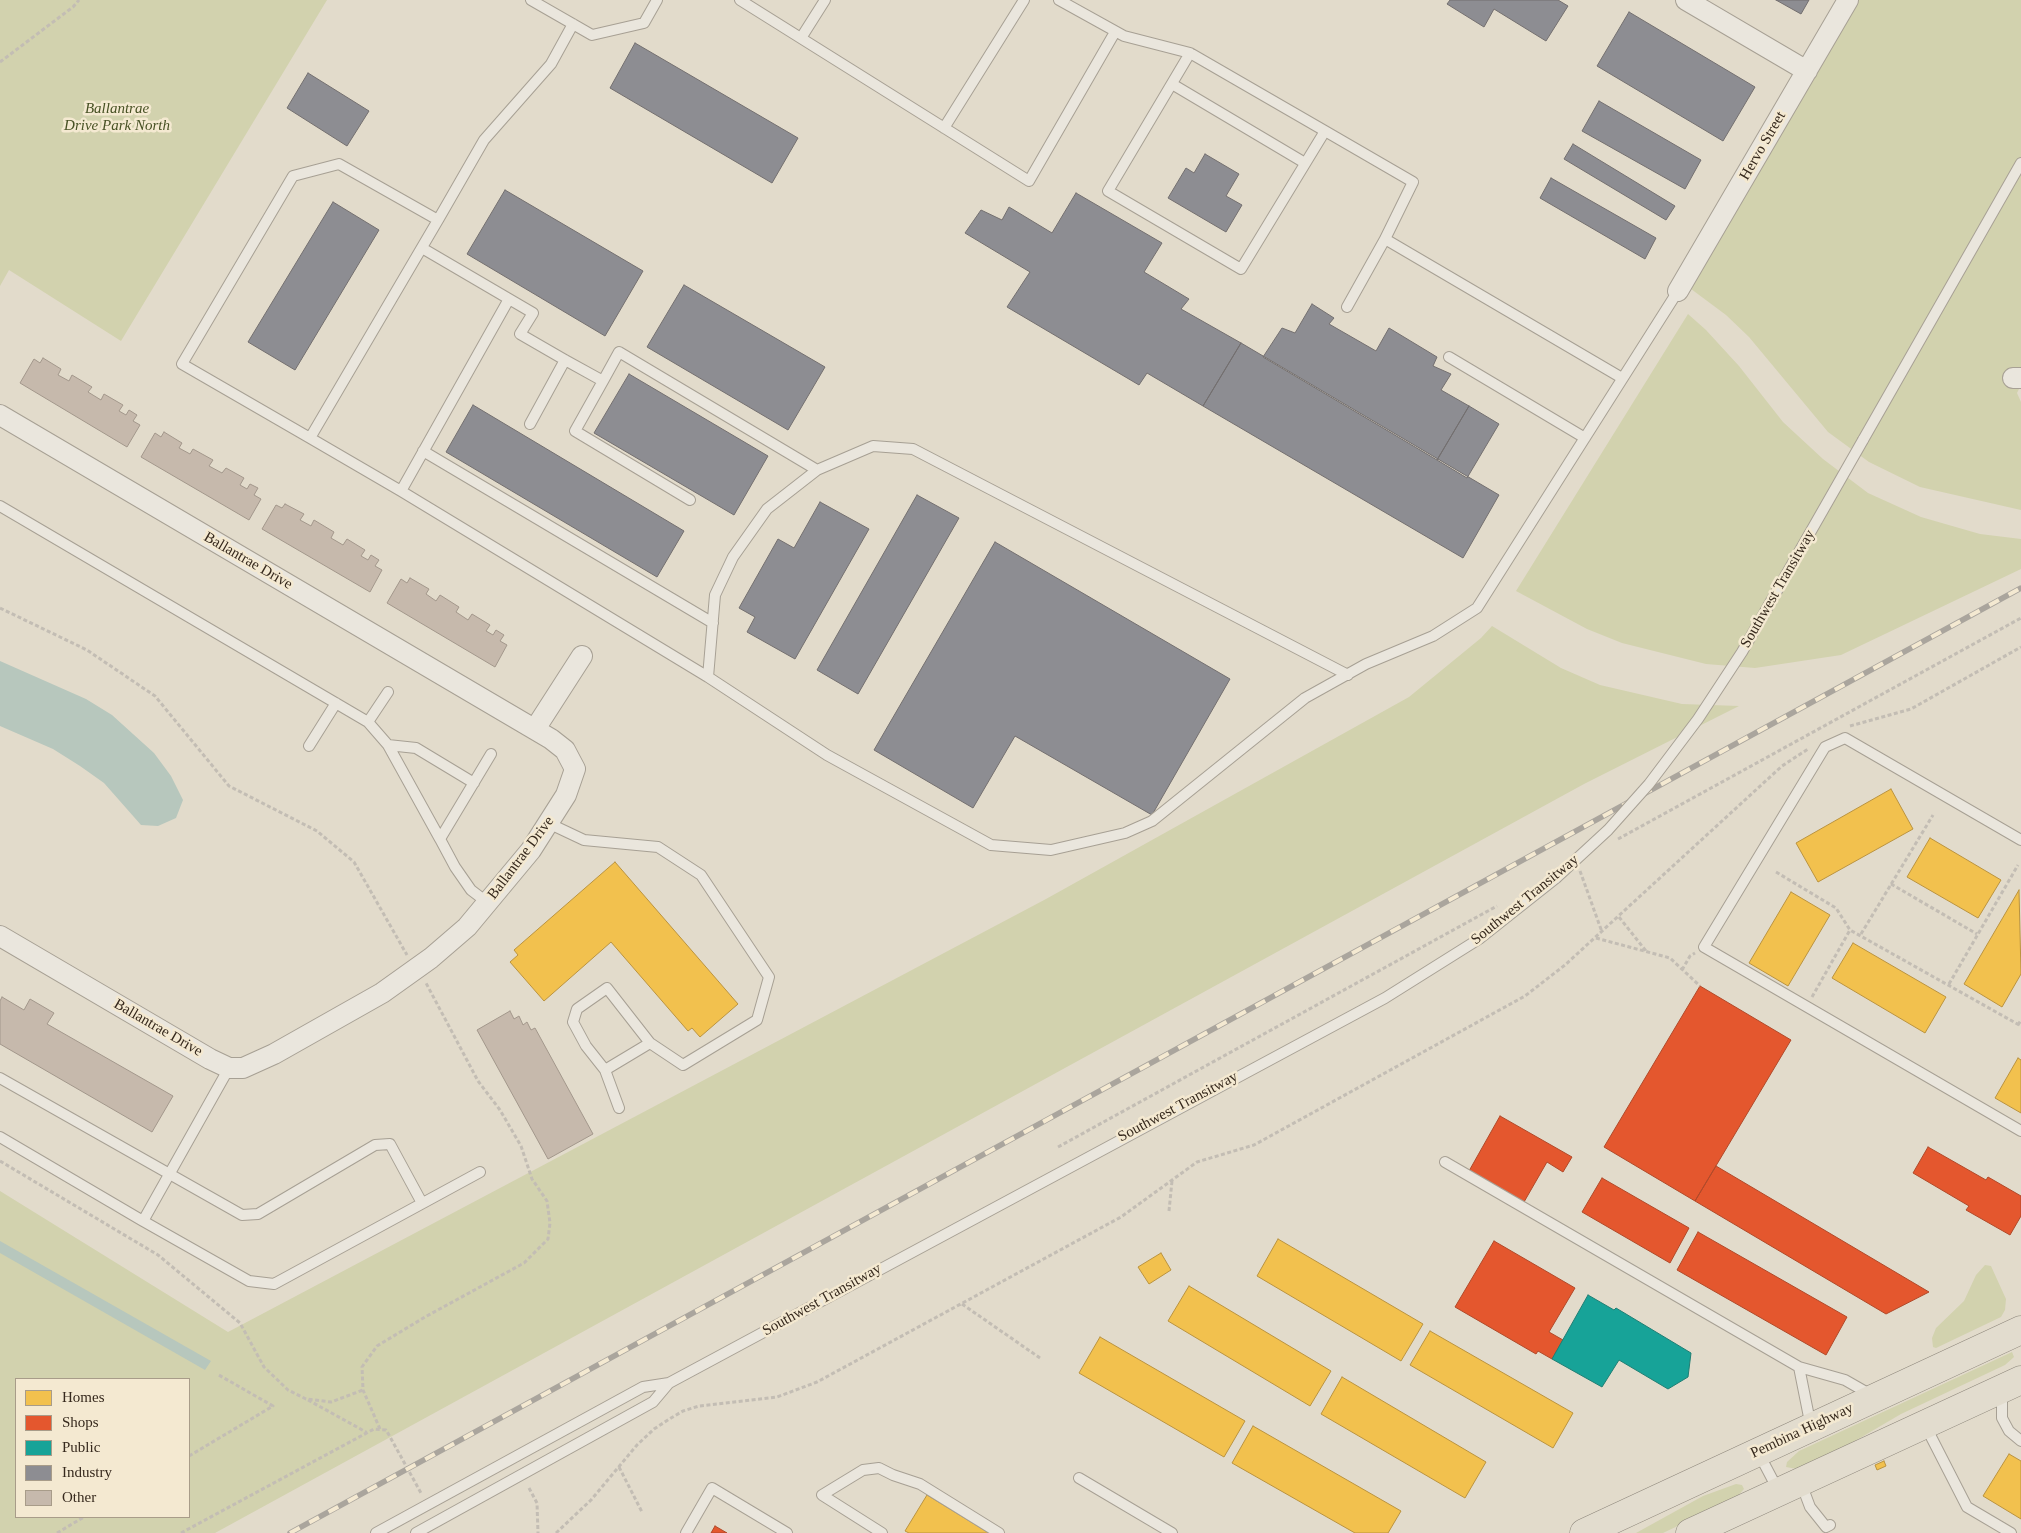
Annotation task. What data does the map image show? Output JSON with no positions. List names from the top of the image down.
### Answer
{
  "streets": {
    "main road": ["Pembina Highway"],
    "street": ["Hervo Street", "Ballantrae Drive"],
    "lane": ["Southwest Transitway"]
  },
  "parks": ["Ballantrae Drive Park North"],
  "legend": [
    "Homes",
    "Shops",
    "Public",
    "Industry",
    "Other"
  ]
}
